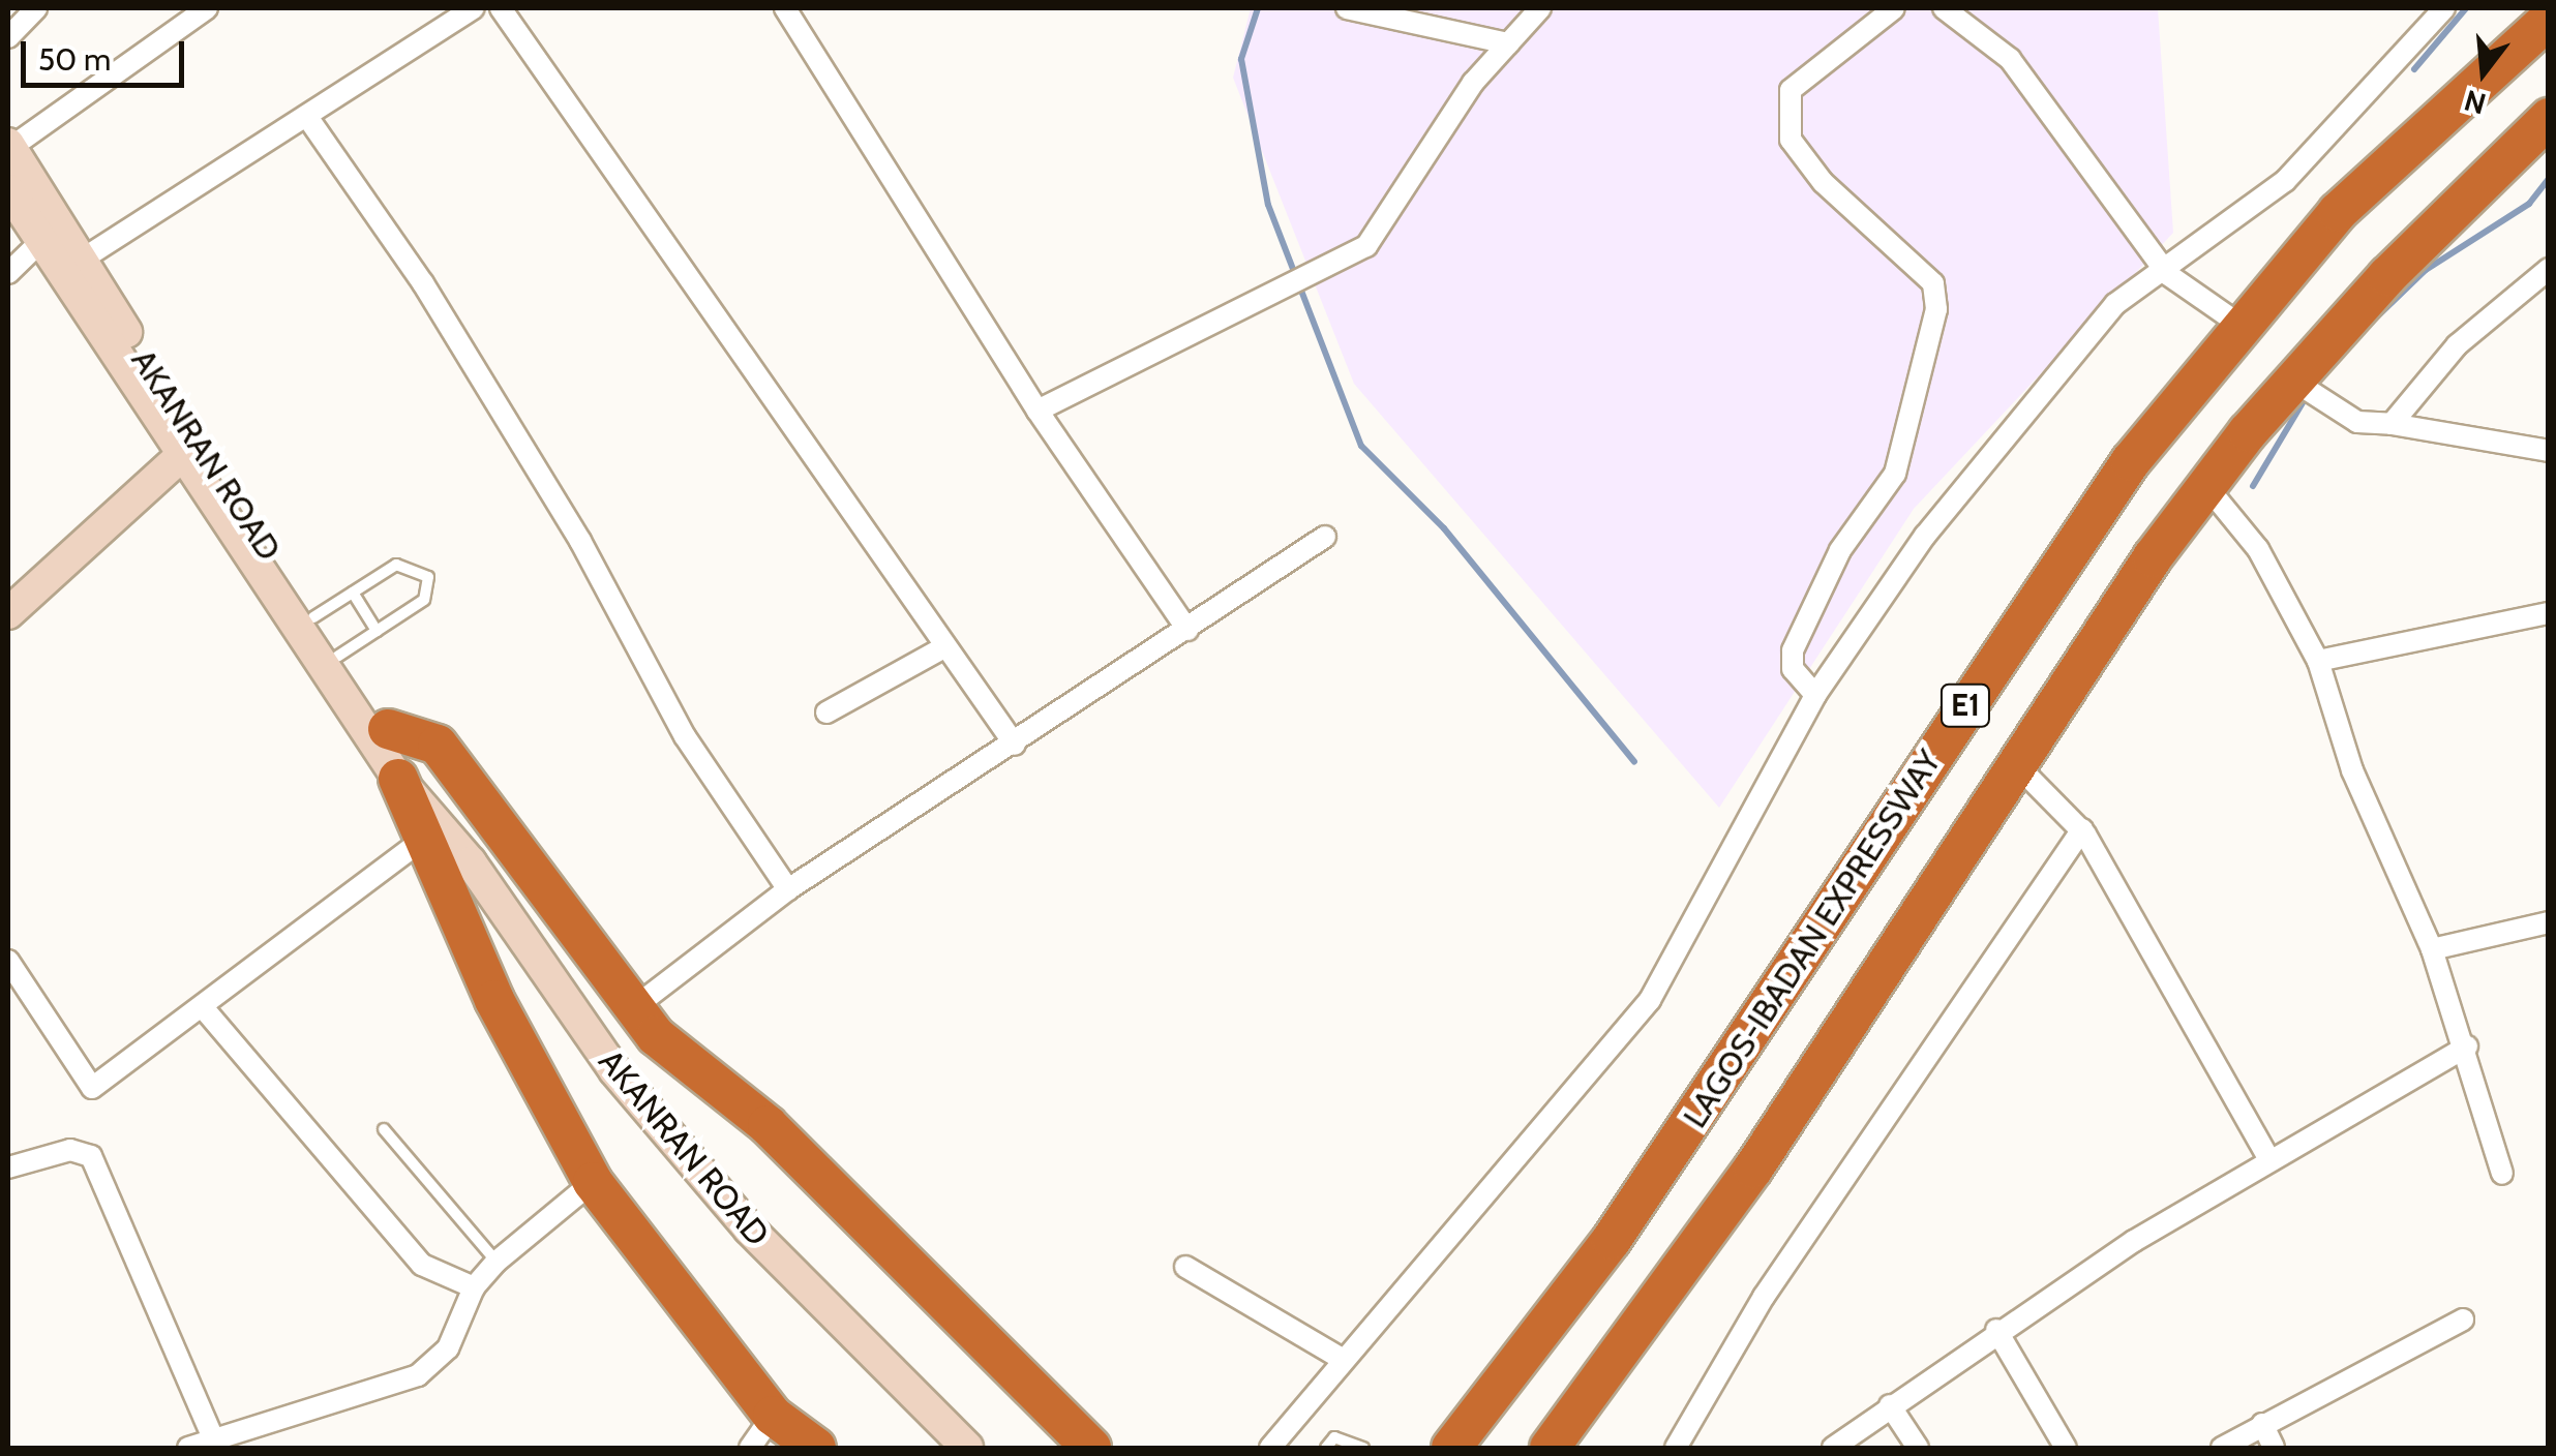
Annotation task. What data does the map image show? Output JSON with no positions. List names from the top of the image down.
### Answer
{
  "streets": {
    "highway": ["E1", "LAGOS-IBADAN EXPRESSWAY"],
    "main road": ["AKANRAN ROAD"]
  },
  "scale_bar": "50 m",
  "north": "bottom"
}
